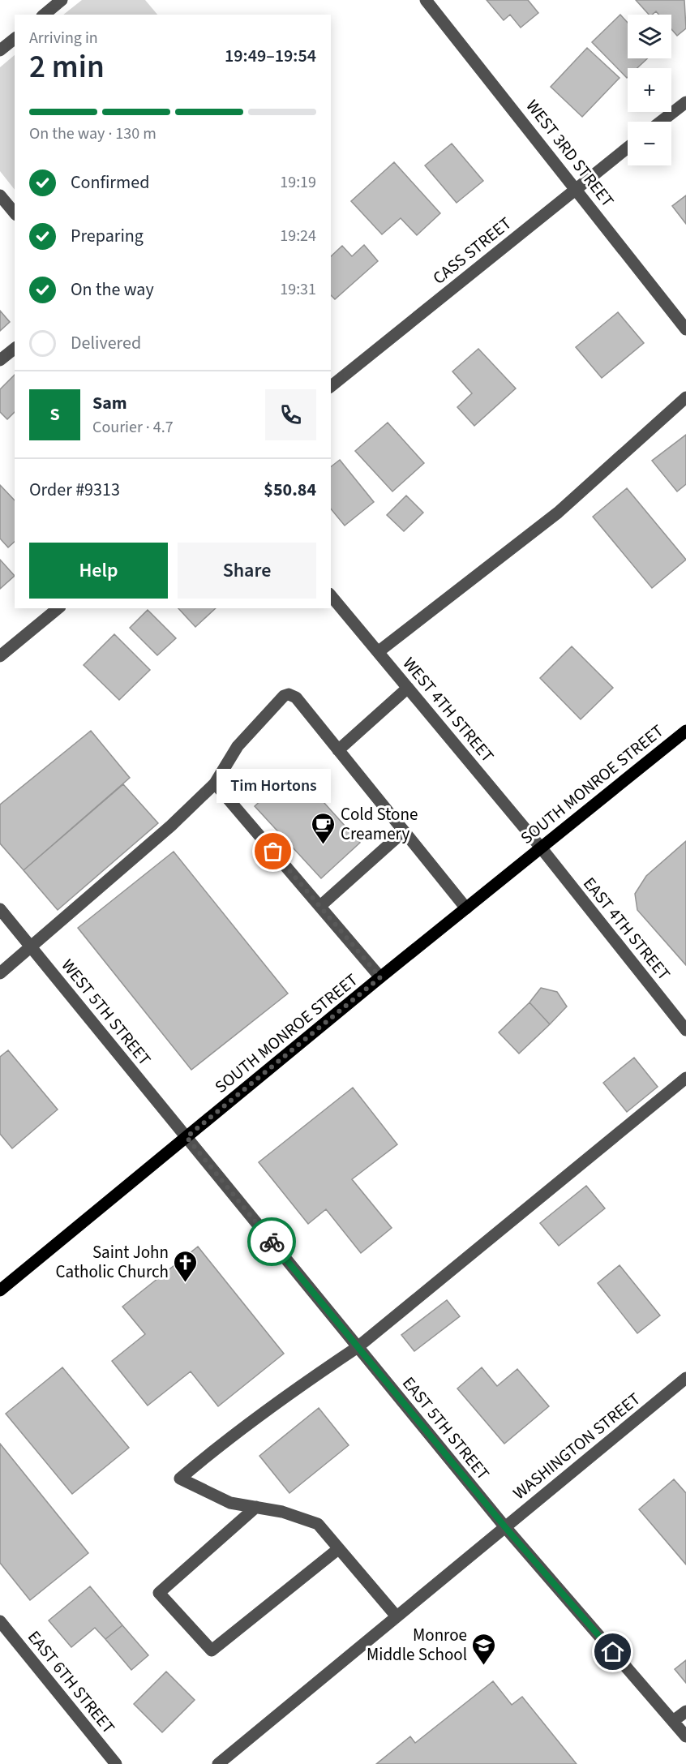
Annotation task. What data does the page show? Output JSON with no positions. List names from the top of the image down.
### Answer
{
  "streets": {
    "main road": ["SOUTH MONROE STREET"],
    "street": [
      "WEST 3RD STREET",
      "CASS STREET",
      "WEST 4TH STREET",
      "EAST 4TH STREET",
      "WEST 5TH STREET",
      "EAST 5TH STREET",
      "WASHINGTON STREET",
      "EAST 6TH STREET"
    ]
  },
  "crossings": [
    ["WEST 3RD STREET", "CASS STREET"],
    ["WEST 4TH STREET", "SOUTH MONROE STREET"],
    ["WEST 4TH STREET", "EAST 4TH STREET"],
    ["SOUTH MONROE STREET", "EAST 4TH STREET"],
    ["SOUTH MONROE STREET", "WEST 5TH STREET"],
    ["SOUTH MONROE STREET", "EAST 5TH STREET"],
    ["WEST 5TH STREET", "EAST 5TH STREET"],
    ["EAST 5TH STREET", "WASHINGTON STREET"]
  ],
  "places": {
    "cafe": ["Cold Stone Creamery"],
    "other": ["Tim Hortons"],
    "church": ["Saint John Catholic Church"],
    "school or university": ["Monroe Middle School"]
  },
  "page": {
    "map_buttons": ["+", "−"],
    "heading": ["2 min", "Arriving in", "19:49–19:54"],
    "panel": [
      "Sam",
      "Courier · 4.7",
      "Order #9313",
      "$50.84"
    ],
    "bar": "On the way · 130 m",
    "list": [
      ["Confirmed", "19:19"],
      ["Preparing", "19:24"],
      ["On the way", "19:31"],
      "Delivered"
    ],
    "round": "S",
    "buttons": ["Help", "Share"],
    "bubble": "Tim Hortons"
  }
}
